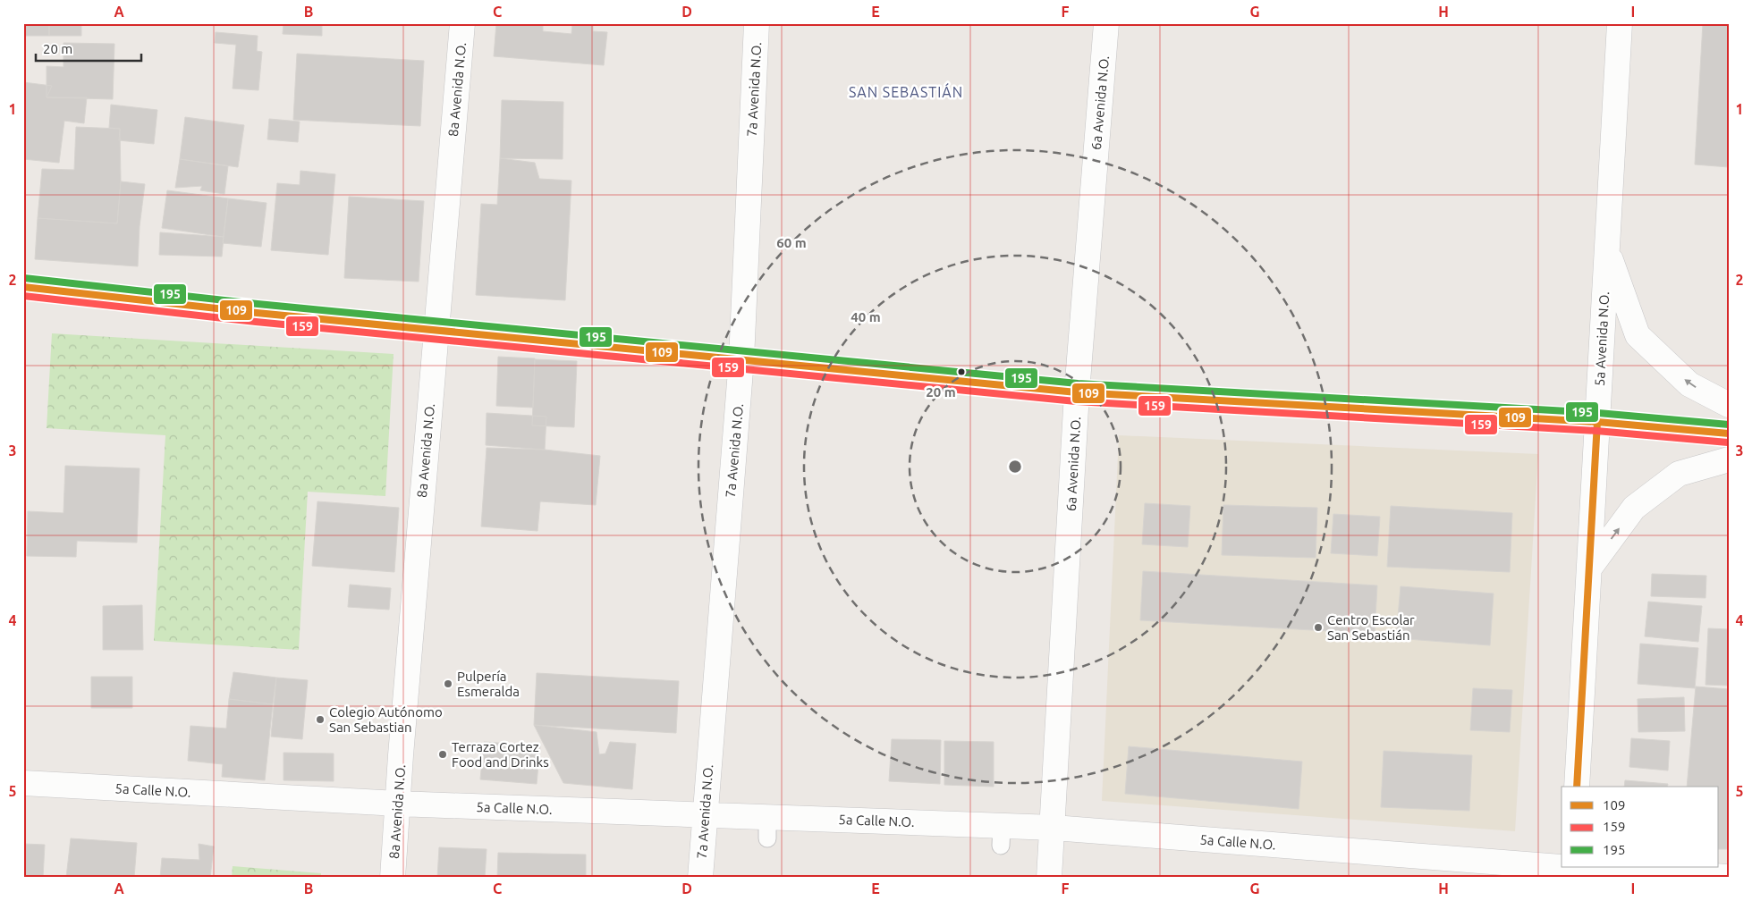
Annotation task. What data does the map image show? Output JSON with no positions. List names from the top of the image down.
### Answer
{
  "streets": {
    "street": [
      "8a Avenida N.O.",
      "7a Avenida N.O.",
      "6a Avenida N.O.",
      "5a Avenida N.O.",
      "5a Calle N.O."
    ]
  },
  "crossings": [
    ["8a Avenida N.O.", "5a Calle N.O."],
    ["7a Avenida N.O.", "5a Calle N.O."],
    ["6a Avenida N.O.", "5a Calle N.O."]
  ],
  "districts": ["SAN SEBASTIÁN"],
  "places": [
    "Centro Escolar San Sebastián",
    "Pulpería Esmeralda",
    "Colegio Autónomo San Sebastian",
    "Terraza Cortez Food and Drinks"
  ],
  "lines": ["transit line 195", "transit line 109", "transit line 159"],
  "legend": ["109", "159", "195"],
  "scale_bar": "20 m",
  "grid": {
    "columns": [
      "A",
      "B",
      "C",
      "D",
      "E",
      "F",
      "G",
      "H",
      "I"
    ],
    "rows": [
      "1",
      "2",
      "3",
      "4",
      "5"
    ]
  },
  "rings": ["60 m", "40 m", "20 m"]
}
